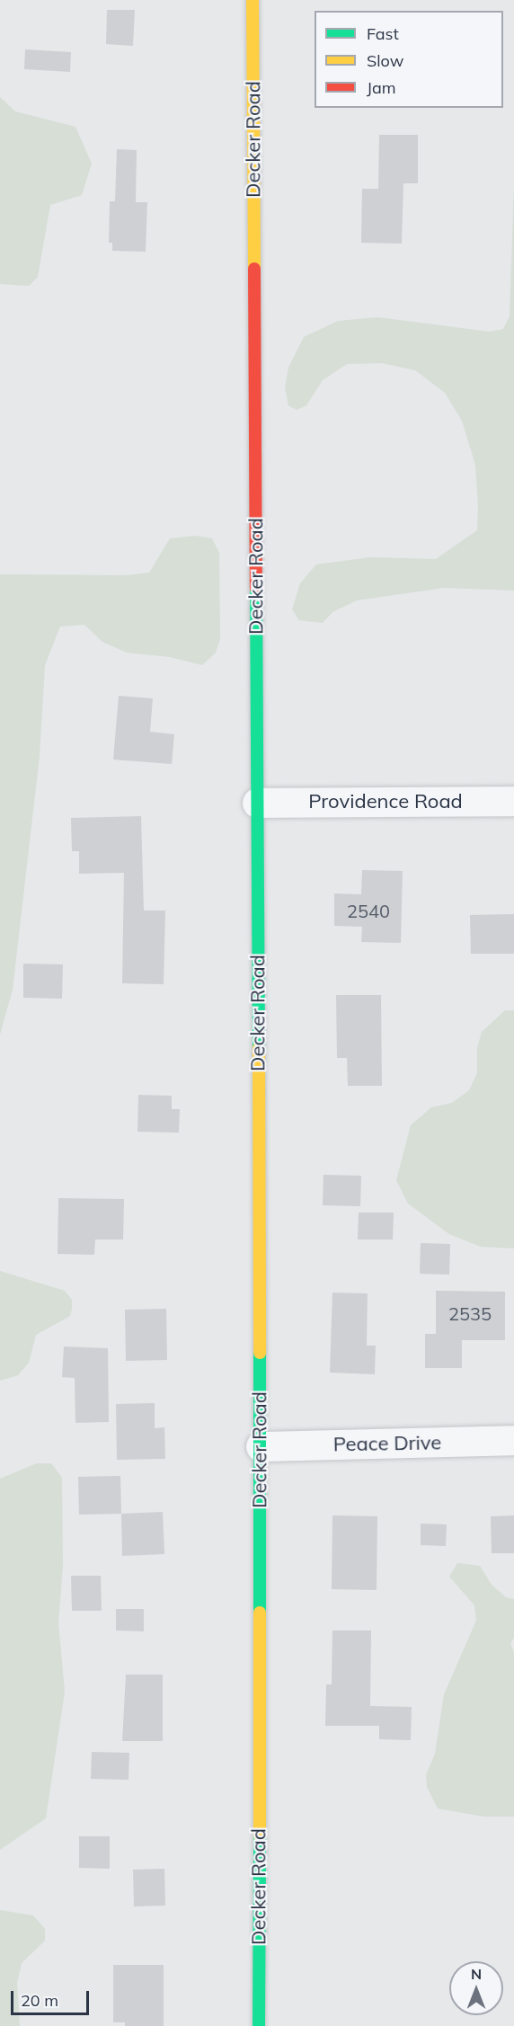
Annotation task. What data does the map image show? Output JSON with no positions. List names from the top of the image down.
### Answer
{
  "streets": {
    "street": ["Decker Road", "Providence Road", "Peace Drive"]
  },
  "crossings": [
    ["Decker Road", "Providence Road"],
    ["Decker Road", "Peace Drive"]
  ],
  "house_numbers": ["2540", "2535"],
  "legend": ["Fast", "Slow", "Jam"],
  "scale_bar": "20 m",
  "north": "top"
}
